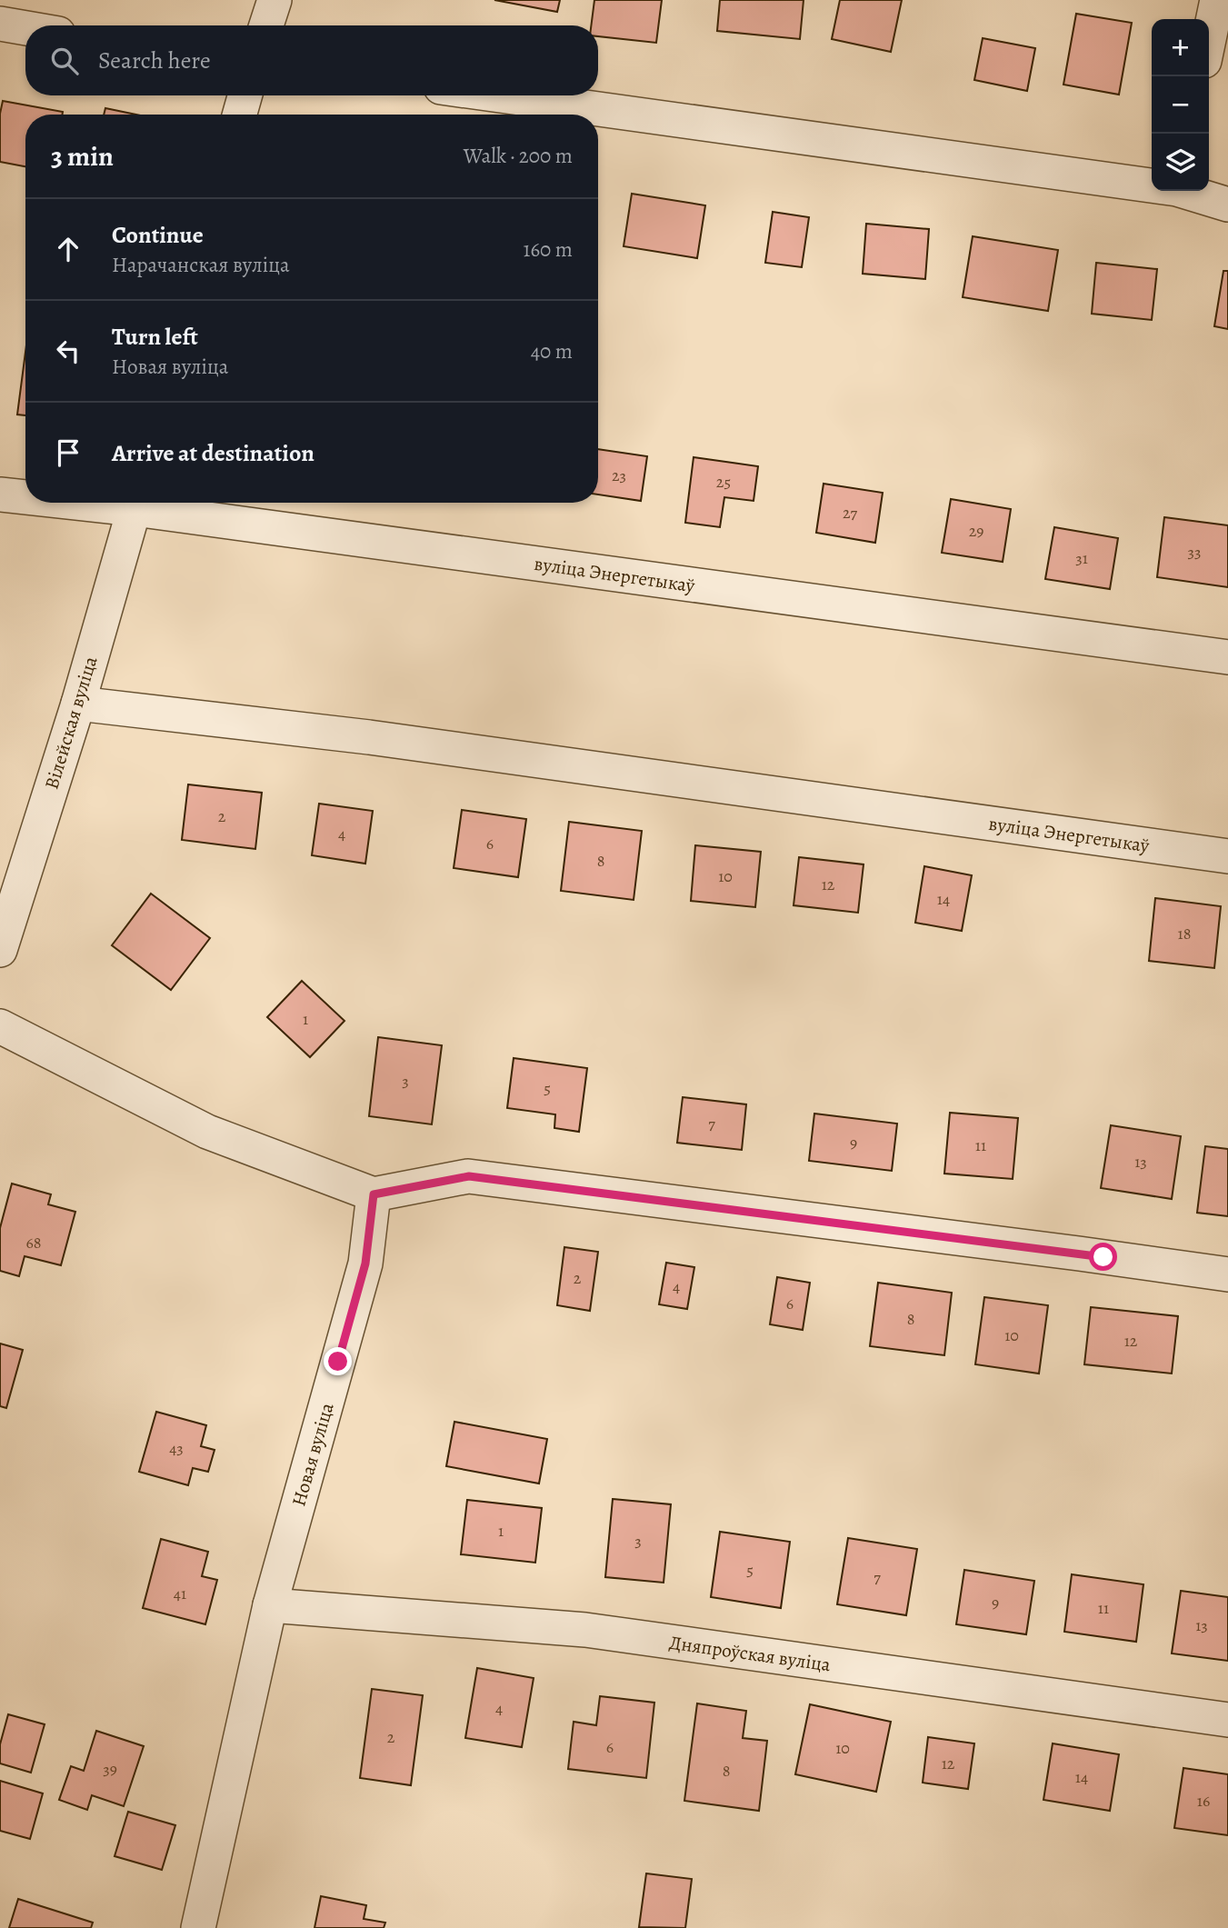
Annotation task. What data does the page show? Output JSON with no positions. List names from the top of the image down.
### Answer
{
  "streets": {
    "street": [
      "вуліца Энергетыкаў",
      "Вілейская вуліца",
      "Новая вуліца",
      "Дняпроўская вуліца"
    ]
  },
  "crossings": [
    ["вуліца Энергетыкаў", "Вілейская вуліца"],
    ["Новая вуліца", "Дняпроўская вуліца"]
  ],
  "house_numbers": [
    "23",
    "25",
    "27",
    "29",
    "33",
    "31",
    "2",
    "4",
    "6",
    "8",
    "10",
    "12",
    "14",
    "18",
    "1",
    "3",
    "5",
    "7",
    "9",
    "11",
    "13",
    "68",
    "2",
    "4",
    "6",
    "8",
    "10",
    "12",
    "43",
    "1",
    "3",
    "5",
    "7",
    "41",
    "9",
    "11",
    "13",
    "4",
    "2",
    "6",
    "10",
    "12",
    "39",
    "8",
    "14",
    "16"
  ],
  "page": {
    "map_buttons": ["+", "−"],
    "search": "Search here",
    "heading": ["3 min", "Walk · 200 m"],
    "list": [
      ["Continue", "Нарачанская вуліца", "160 m"],
      ["Turn left", "Новая вуліца", "40 m"],
      "Arrive at destination"
    ]
  }
}
